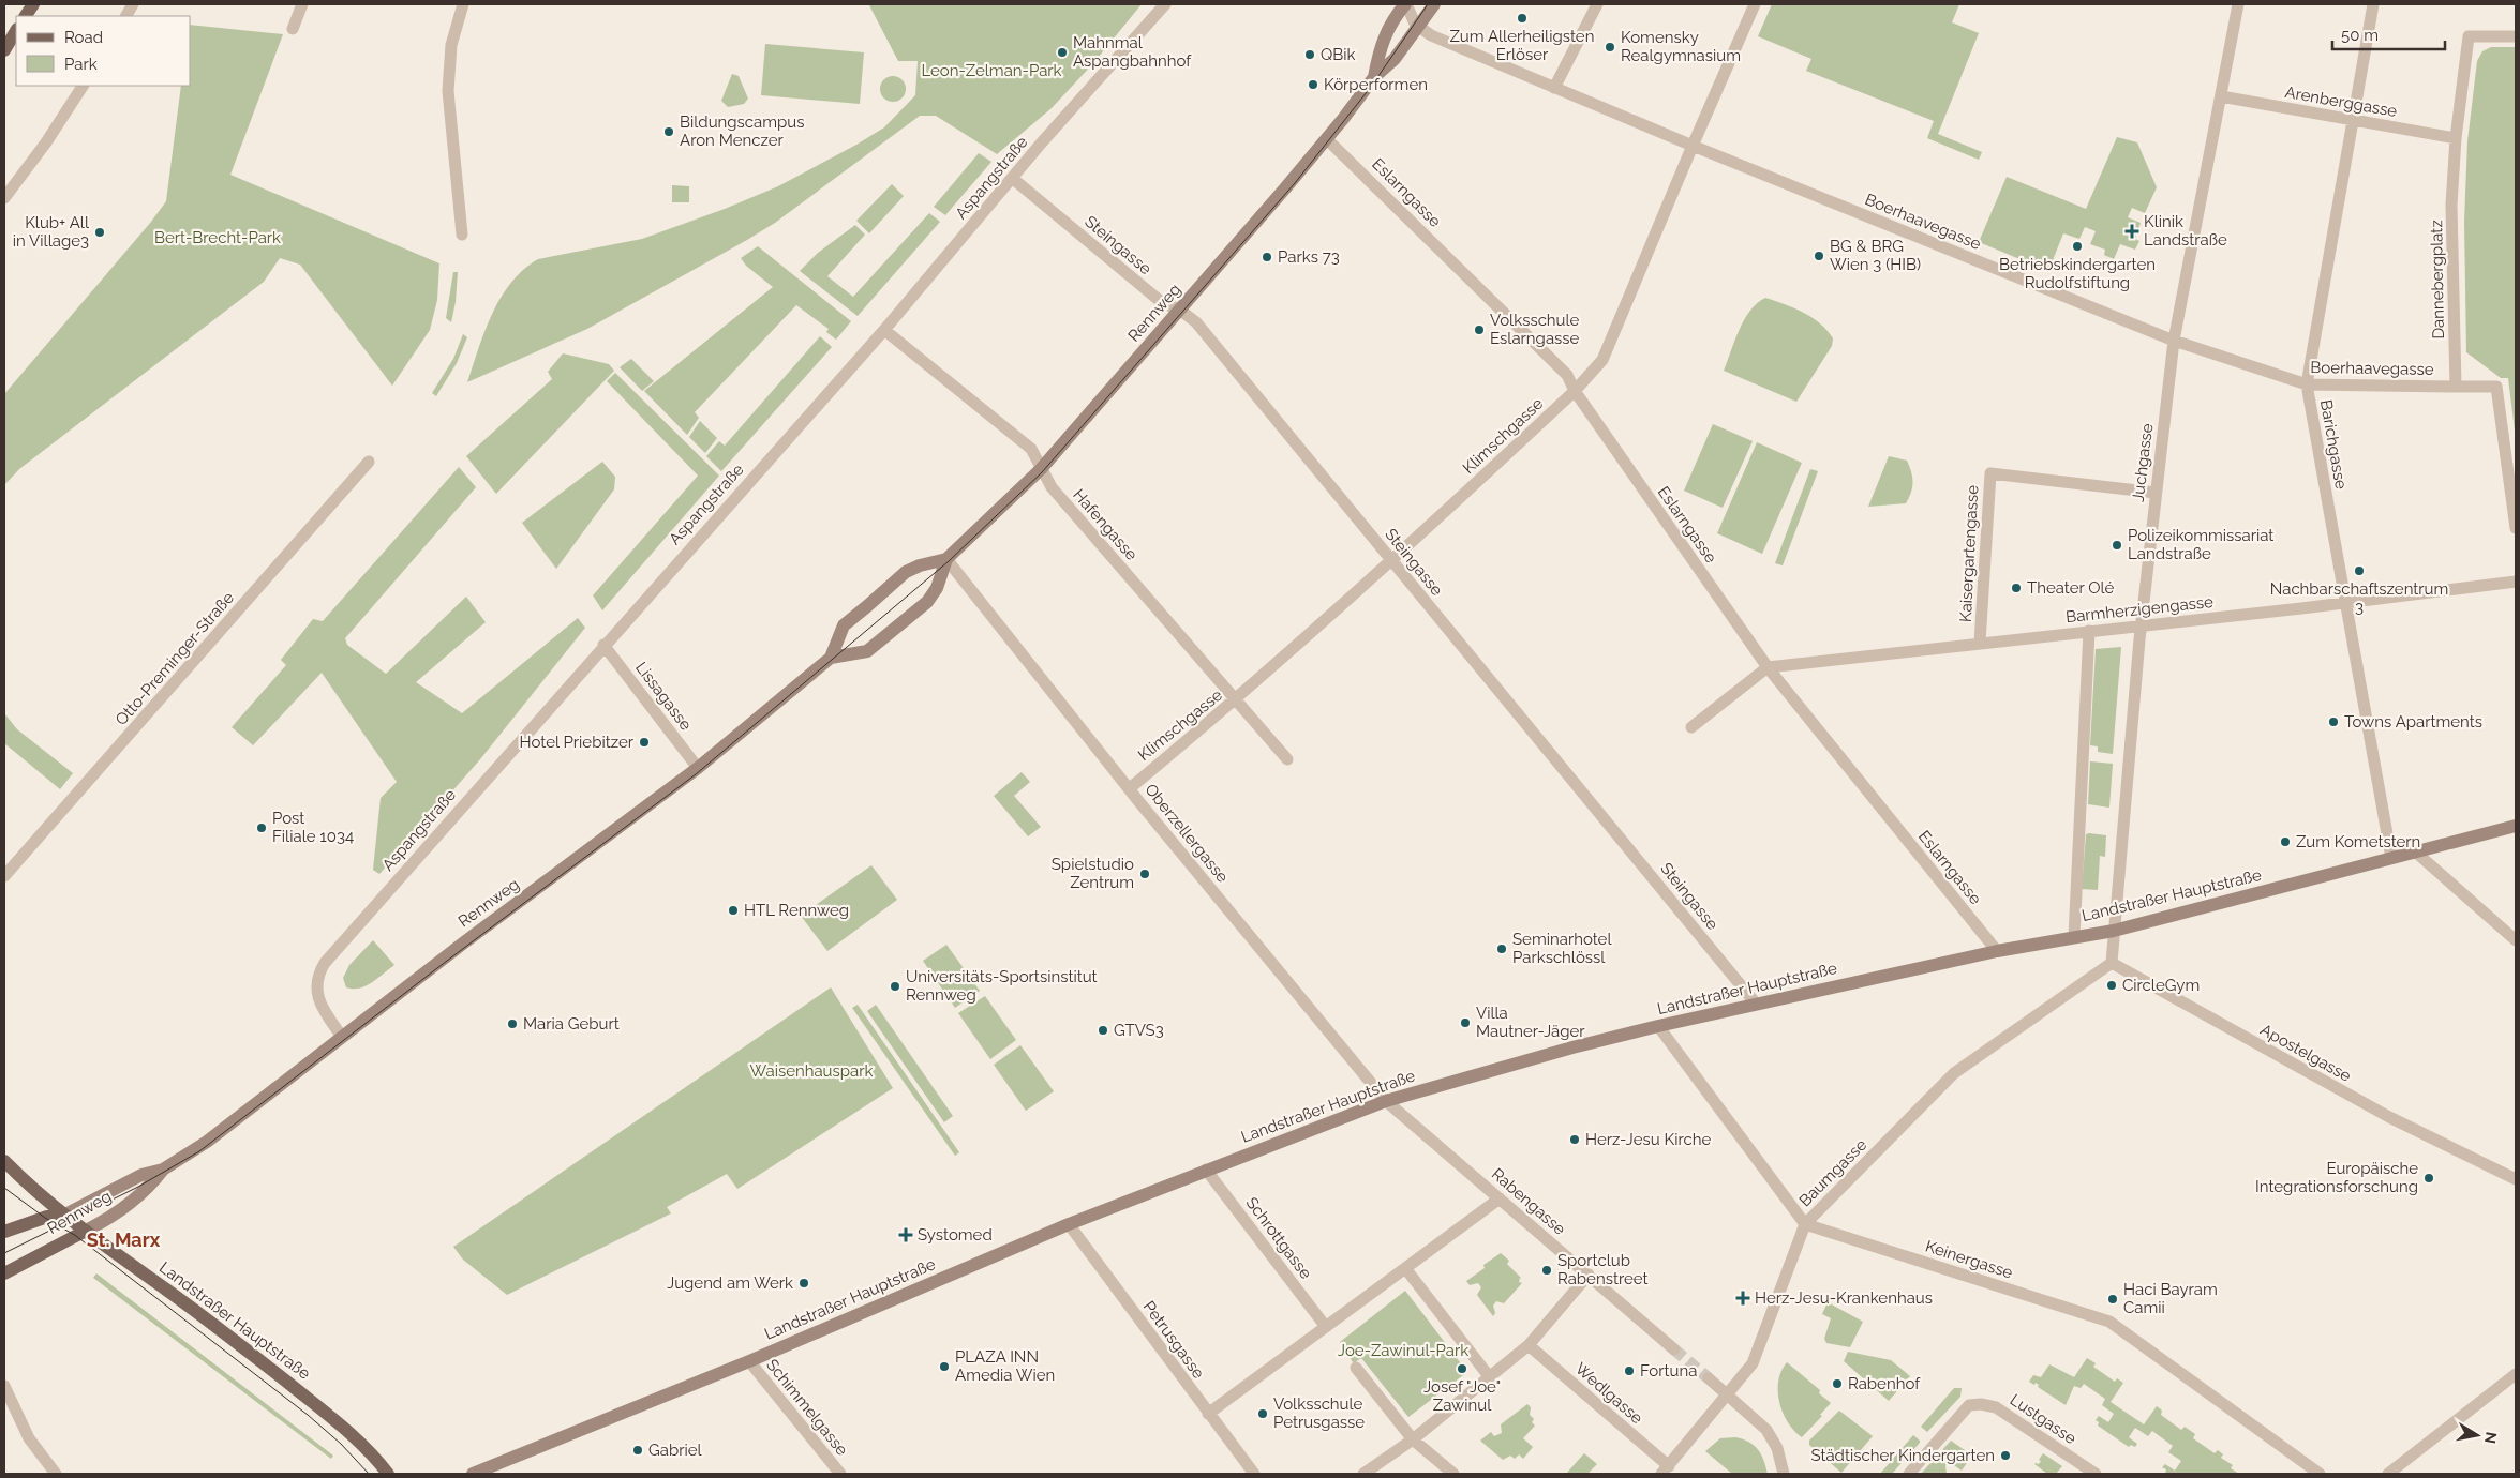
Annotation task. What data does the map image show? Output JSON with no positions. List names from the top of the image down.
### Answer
{
  "streets": {
    "main road": ["Rennweg", "Landstraßer Hauptstraße"],
    "street": [
      "Arenberggasse",
      "Aspangstraße",
      "Eslarngasse",
      "Boerhaavegasse",
      "Steingasse",
      "Dannebergplatz",
      "Klimschgasse",
      "Barichgasse",
      "Juchgasse",
      "Hafengasse",
      "Kaisergartengasse",
      "Barmherzigengasse",
      "Otto-Preminger-Straße",
      "Lissagasse",
      "Oberzellergasse",
      "Apostelgasse",
      "Baumgasse",
      "Rabengasse",
      "Schrottgasse",
      "Keinergasse",
      "Petrusgasse",
      "Wedlgasse",
      "Schimmelgasse",
      "Lustgasse"
    ]
  },
  "crossings": [
    ["Arenberggasse", "Dannebergplatz"],
    ["Arenberggasse", "Barichgasse"],
    ["Arenberggasse", "Juchgasse"],
    ["Aspangstraße", "Steingasse"],
    ["Aspangstraße", "Rennweg"],
    ["Aspangstraße", "Hafengasse"],
    ["Aspangstraße", "Lissagasse"],
    ["Eslarngasse", "Rennweg"],
    ["Eslarngasse", "Klimschgasse"],
    ["Eslarngasse", "Barmherzigengasse"],
    ["Eslarngasse", "Landstraßer Hauptstraße"],
    ["Boerhaavegasse", "Dannebergplatz"],
    ["Boerhaavegasse", "Rennweg"],
    ["Boerhaavegasse", "Klimschgasse"],
    ["Boerhaavegasse", "Barichgasse"],
    ["Boerhaavegasse", "Juchgasse"],
    ["Steingasse", "Rennweg"],
    ["Steingasse", "Klimschgasse"],
    ["Steingasse", "Landstraßer Hauptstraße"],
    ["Rennweg", "Hafengasse"],
    ["Rennweg", "Lissagasse"],
    ["Rennweg", "Oberzellergasse"],
    ["Rennweg", "Landstraßer Hauptstraße"],
    ["Klimschgasse", "Hafengasse"],
    ["Klimschgasse", "Oberzellergasse"],
    ["Barichgasse", "Barmherzigengasse"],
    ["Barichgasse", "Landstraßer Hauptstraße"],
    ["Juchgasse", "Kaisergartengasse"],
    ["Juchgasse", "Barmherzigengasse"],
    ["Juchgasse", "Landstraßer Hauptstraße"],
    ["Kaisergartengasse", "Barmherzigengasse"],
    ["Oberzellergasse", "Landstraßer Hauptstraße"],
    ["Oberzellergasse", "Rabengasse"],
    ["Landstraßer Hauptstraße", "Rabengasse"],
    ["Landstraßer Hauptstraße", "Schrottgasse"],
    ["Landstraßer Hauptstraße", "Petrusgasse"],
    ["Landstraßer Hauptstraße", "Schimmelgasse"],
    ["Apostelgasse", "Baumgasse"],
    ["Baumgasse", "Keinergasse"],
    ["Baumgasse", "Wedlgasse"]
  ],
  "districts": ["St. Marx"],
  "parks": [
    "Leon-Zelman-Park",
    "Bert-Brecht-Park",
    "Waisenhauspark",
    "Joe-Zawinul-Park"
  ],
  "places": {
    "other": [
      "Zum Allerheiligsten Erlöser",
      "Komensky Realgymnasium",
      "Mahnmal Aspangbahnhof",
      "QBik",
      "Körperformen",
      "Bildungscampus Aron Menczer",
      "Klub+ All in Village3",
      "Betriebskindergarten Rudolfstiftung",
      "BG & BRG Wien 3 (HIB)",
      "Parks 73",
      "Volksschule Eslarngasse",
      "Polizeikommissariat Landstraße",
      "Nachbarschaftszentrum 3",
      "Theater Olé",
      "Towns Apartments",
      "Hotel Priebitzer",
      "Post Filiale 1034",
      "Zum Kometstern",
      "Spielstudio Zentrum",
      "HTL Rennweg",
      "Seminarhotel Parkschlössl",
      "CircleGym",
      "Universitäts-Sportsinstitut Rennweg",
      "Villa Mautner-Jäger",
      "Maria Geburt",
      "GTVS3",
      "Herz-Jesu Kirche",
      "Europäische Integrationsforschung",
      "Sportclub Rabenstreet",
      "Jugend am Werk",
      "Haci Bayram Camii",
      "PLAZA INN Amedia Wien",
      "Josef \"Joe\" Zawinul",
      "Fortuna",
      "Rabenhof",
      "Volksschule Petrusgasse",
      "Gabriel",
      "Städtischer Kindergarten"
    ],
    "health": ["Klinik Landstraße", "Systomed", "Herz-Jesu-Krankenhaus"]
  },
  "legend": ["Road", "Park"],
  "scale_bar": "50 m",
  "north": "right"
}
